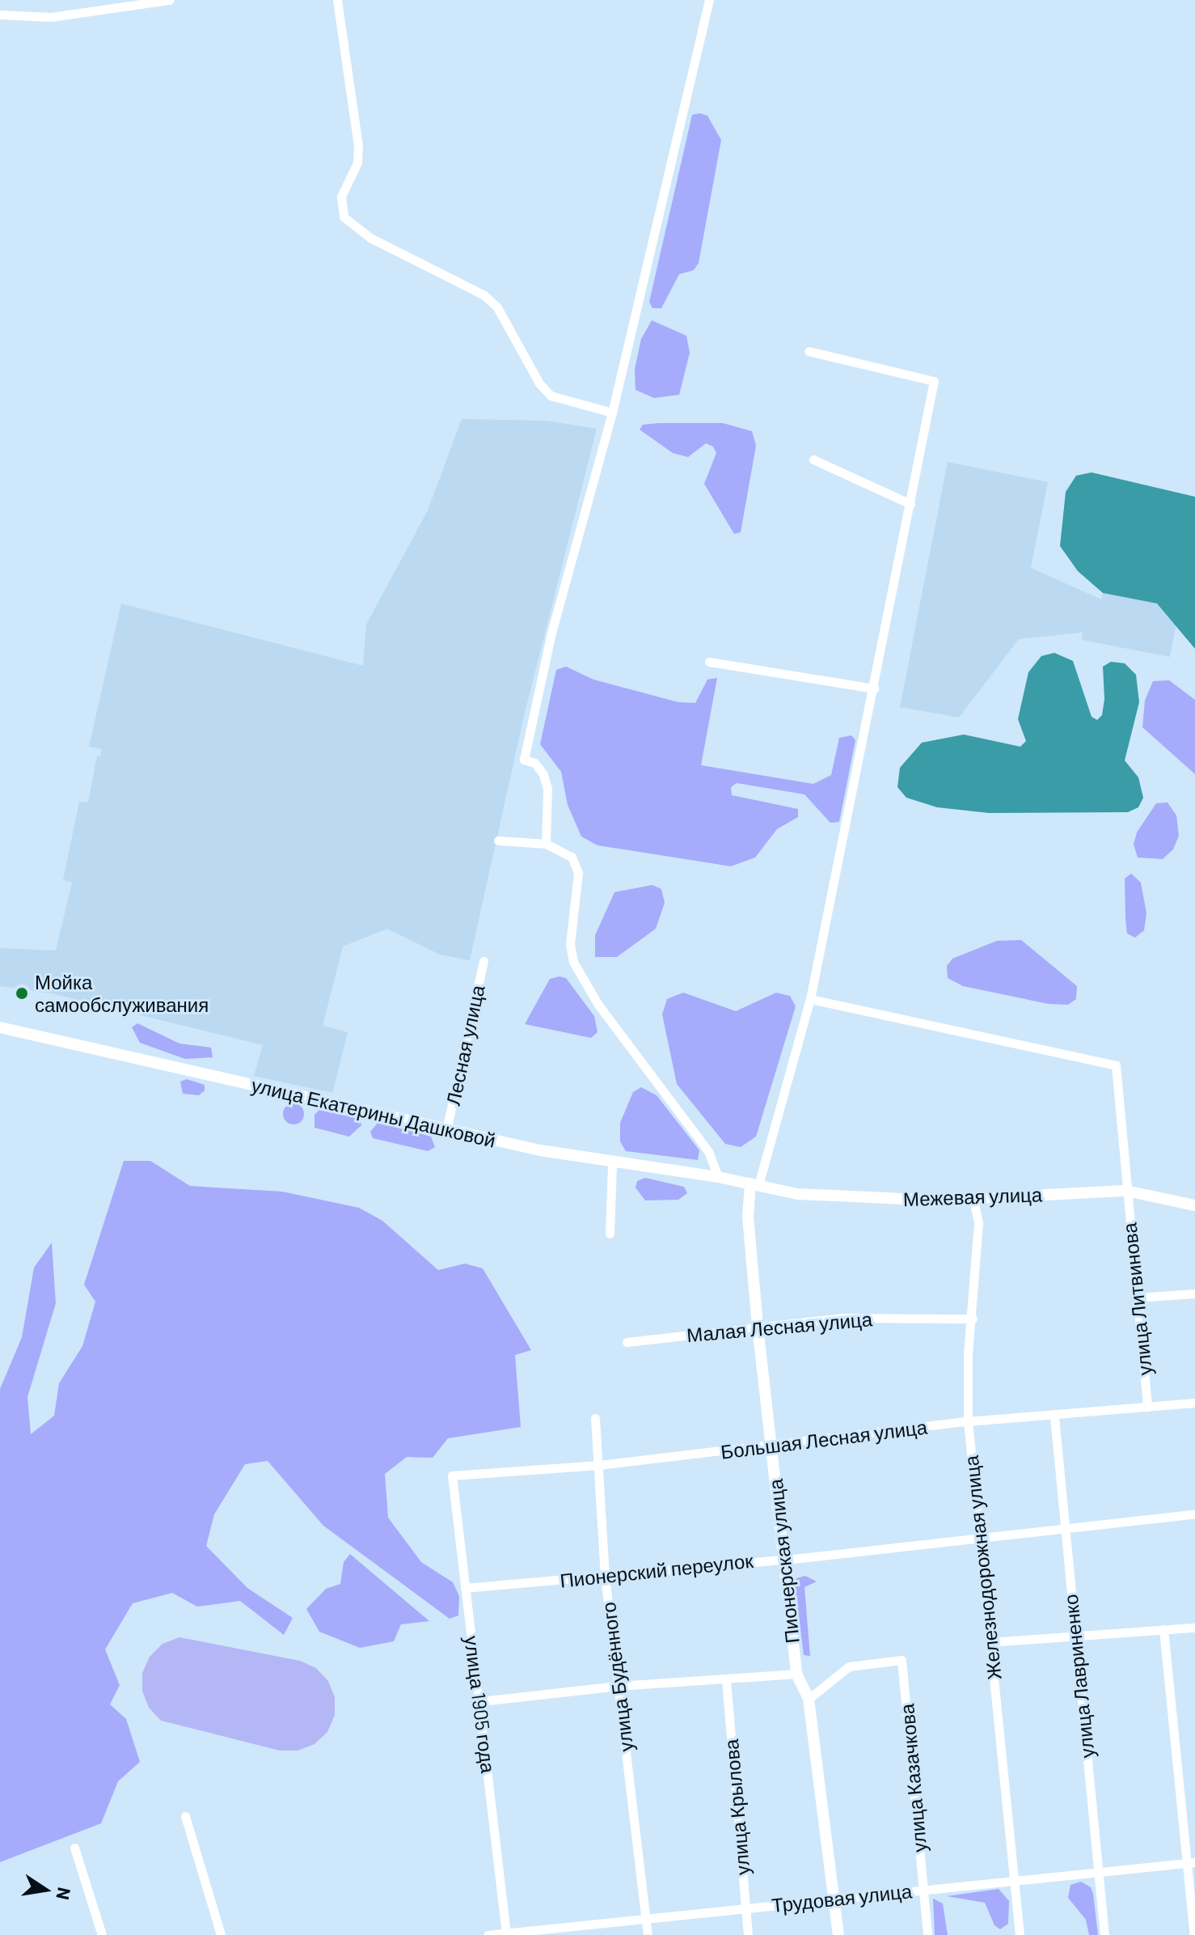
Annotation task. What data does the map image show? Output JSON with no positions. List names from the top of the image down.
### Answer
{
  "streets": {
    "street": [
      "Лесная улица",
      "улица Екатерины Дашковой",
      "Межевая улица",
      "улица Литвинова",
      "Малая Лесная улица",
      "Большая Лесная улица",
      "Пионерская улица",
      "Железнодорожная улица",
      "Пионерский переулок",
      "улица Лавриненко",
      "улица Будённого",
      "улица 1905 года",
      "улица Казачкова",
      "улица Крылова",
      "Трудовая улица"
    ]
  },
  "crossings": [
    ["Лесная улица", "улица Екатерины Дашковой"],
    ["улица Екатерины Дашковой", "Межевая улица"],
    ["улица Екатерины Дашковой", "Пионерская улица"],
    ["Межевая улица", "улица Литвинова"],
    ["Межевая улица", "Пионерская улица"],
    ["Межевая улица", "Железнодорожная улица"],
    ["улица Литвинова", "Большая Лесная улица"],
    ["Малая Лесная улица", "Пионерская улица"],
    ["Малая Лесная улица", "Железнодорожная улица"],
    ["Большая Лесная улица", "Пионерская улица"],
    ["Большая Лесная улица", "Железнодорожная улица"],
    ["Большая Лесная улица", "улица Лавриненко"],
    ["Большая Лесная улица", "улица Будённого"],
    ["Большая Лесная улица", "улица 1905 года"],
    ["Пионерская улица", "Пионерский переулок"],
    ["Пионерская улица", "улица Казачкова"],
    ["Пионерская улица", "Трудовая улица"],
    ["Железнодорожная улица", "Пионерский переулок"],
    ["Железнодорожная улица", "Трудовая улица"],
    ["Пионерский переулок", "улица Лавриненко"],
    ["Пионерский переулок", "улица Будённого"],
    ["Пионерский переулок", "улица 1905 года"],
    ["улица Лавриненко", "Трудовая улица"],
    ["улица Будённого", "Трудовая улица"],
    ["улица 1905 года", "Трудовая улица"],
    ["улица Казачкова", "Трудовая улица"],
    ["улица Крылова", "Трудовая улица"]
  ],
  "places": ["Мойка самообслуживания"],
  "north": "right"
}
